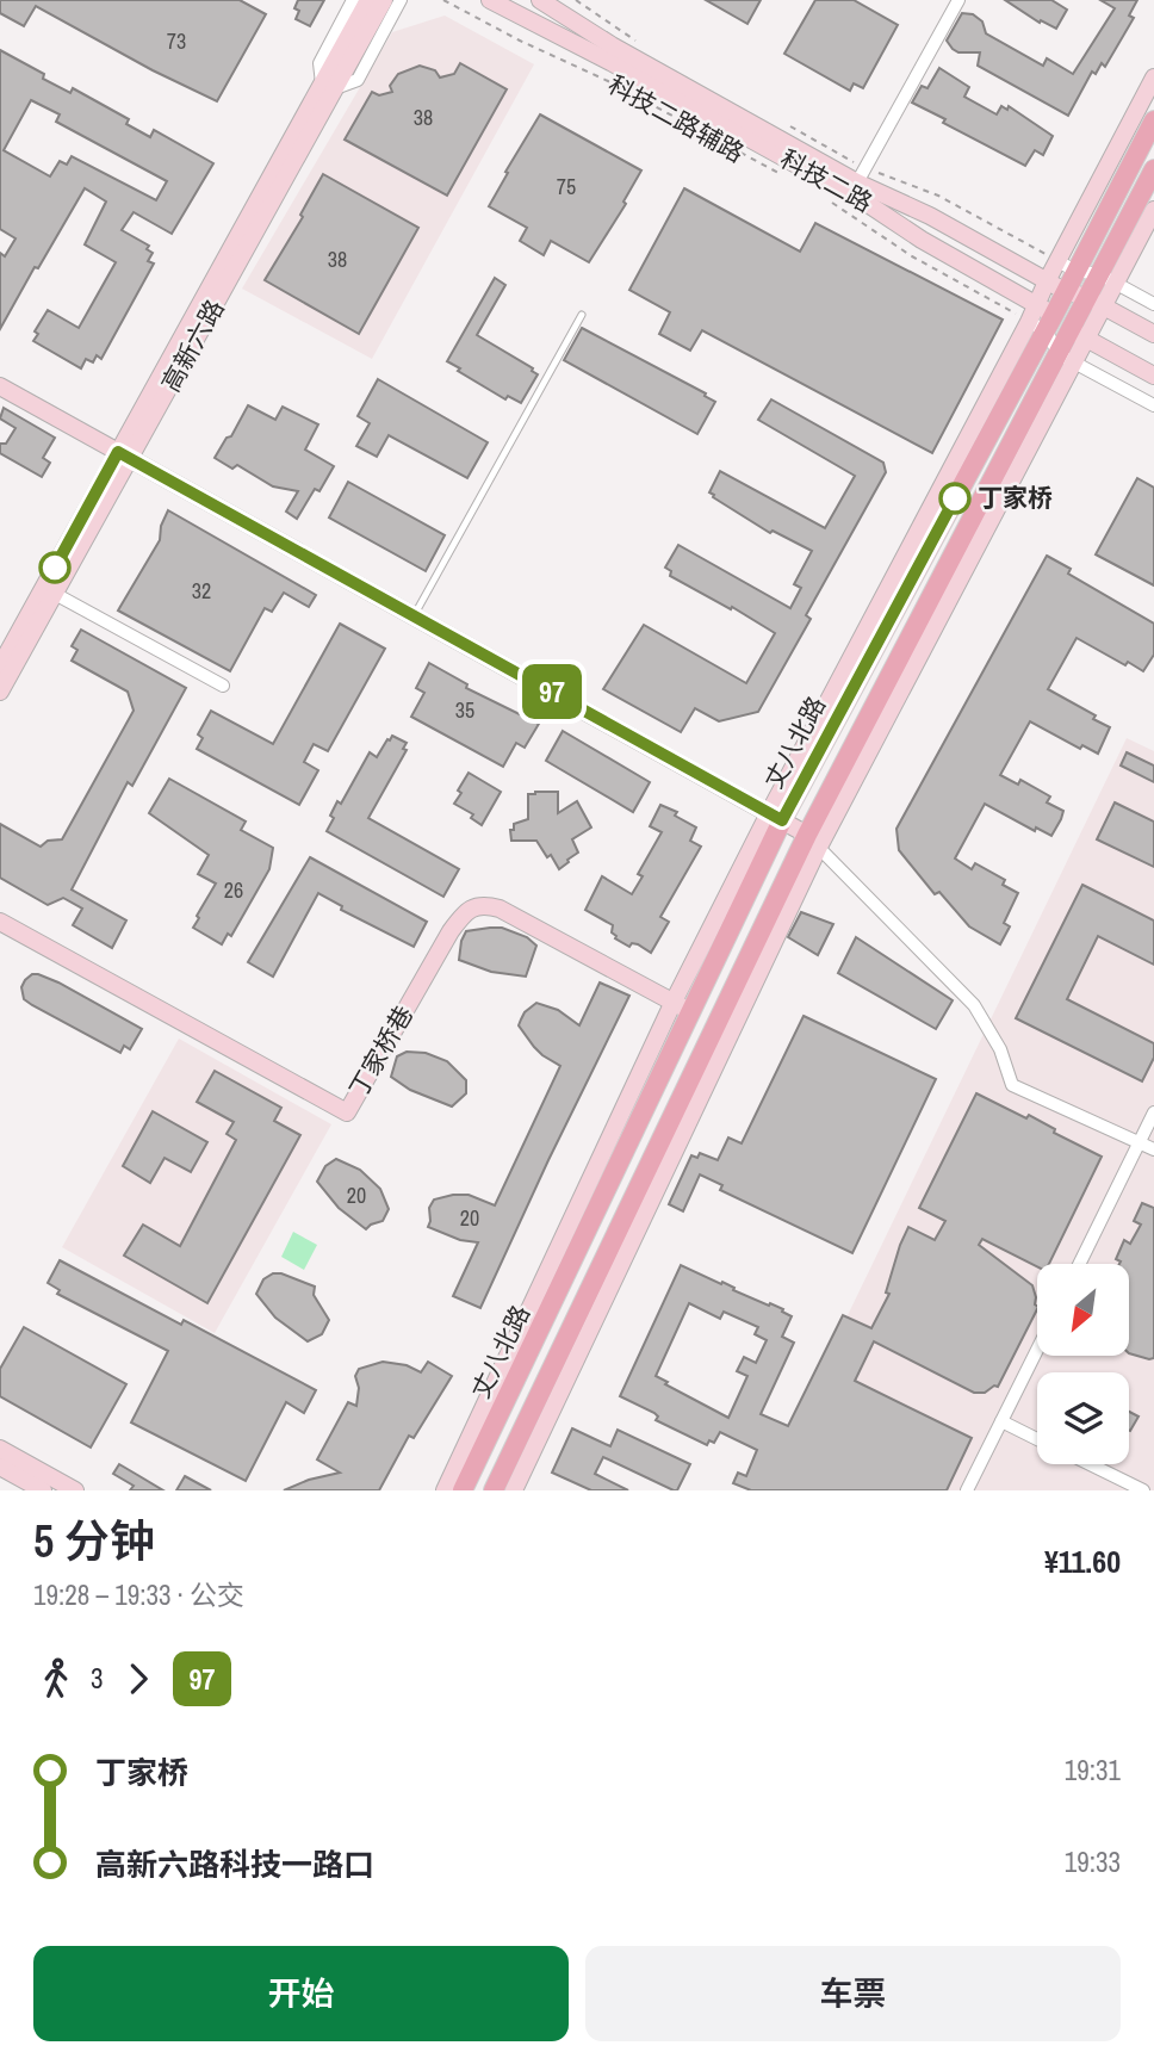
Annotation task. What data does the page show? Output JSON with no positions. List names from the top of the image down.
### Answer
{
  "streets": {
    "main road": ["丈八北路"],
    "street": ["科技二路", "高新六路", "丁家桥巷"],
    "path": ["科技二路辅路"]
  },
  "crossings": [
    ["科技二路", "丈八北路"],
    ["丈八北路", "丁家桥巷"]
  ],
  "places": ["丁家桥"],
  "lines": ["bus line 97"],
  "house_numbers": [
    "73",
    "38",
    "75",
    "38",
    "32",
    "35",
    "26",
    "20",
    "20"
  ],
  "north": "bottom left",
  "page": {
    "on_map": "97",
    "heading": ["5 分钟", "19:28 – 19:33 · 公交", "¥11.60"],
    "legs": ["3", "97"],
    "list": [
      {
        "name": "丁家桥",
        "value": "19:31"
      },
      {
        "name": "高新六路科技一路口",
        "value": "19:33"
      }
    ],
    "buttons": ["开始", "车票"]
  }
}
